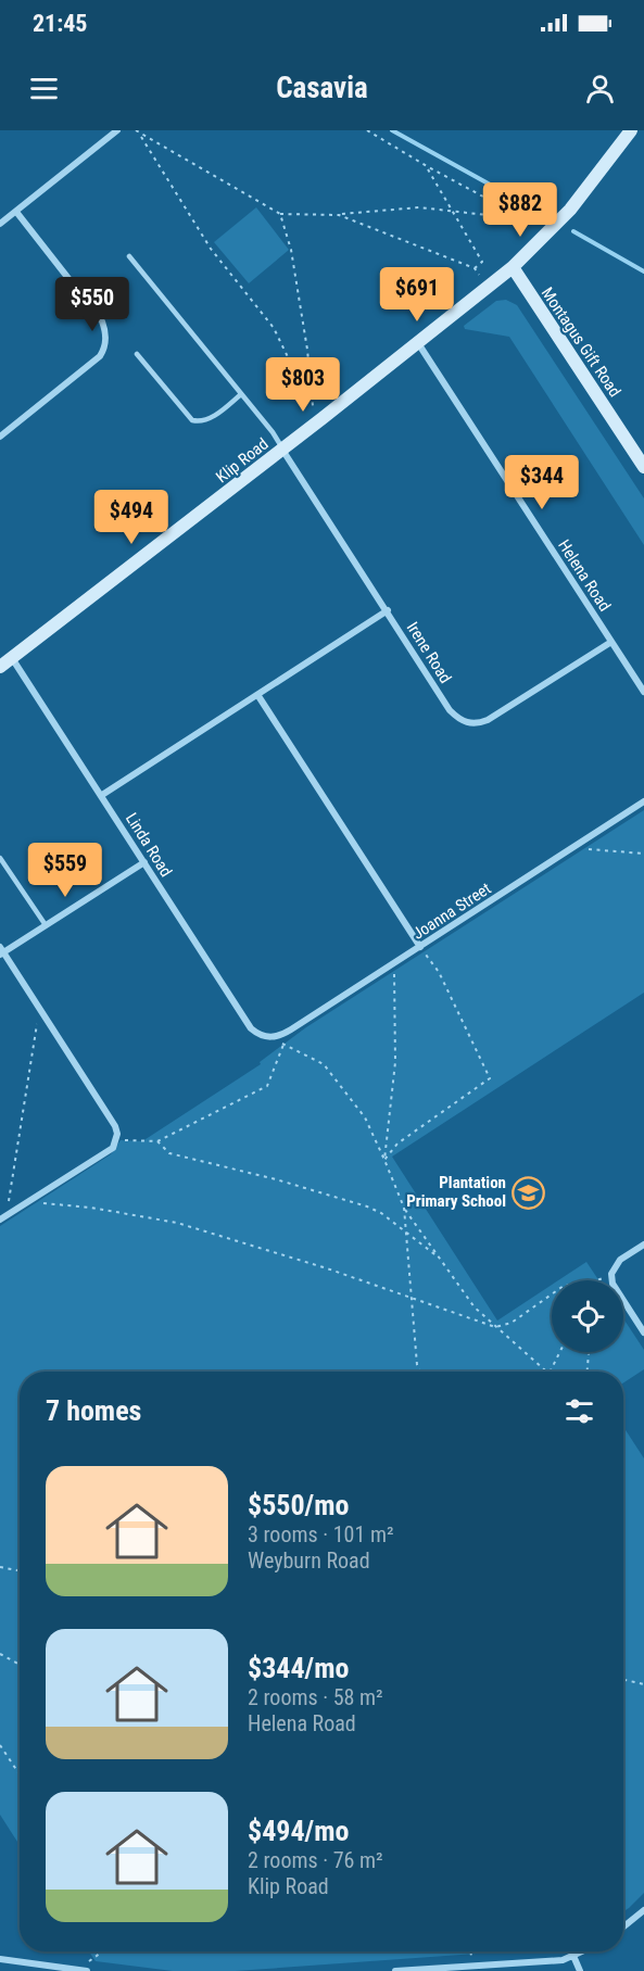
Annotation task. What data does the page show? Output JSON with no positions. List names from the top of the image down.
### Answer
{
  "streets": {
    "street": [
      "Montagus Gift Road",
      "Klip Road",
      "Helena Road",
      "Irene Road",
      "Linda Road",
      "Joanna Street"
    ]
  },
  "crossings": [
    ["Montagus Gift Road", "Klip Road"],
    ["Klip Road", "Helena Road"],
    ["Klip Road", "Irene Road"],
    ["Klip Road", "Linda Road"],
    ["Helena Road", "Irene Road"],
    ["Linda Road", "Joanna Street"]
  ],
  "places": {
    "school or university": ["Plantation Primary School"]
  },
  "page": {
    "status": "21:45",
    "header": "Casavia",
    "price": [
      "$882",
      "$691",
      "$550",
      "$803",
      "$344",
      "$494",
      "$559"
    ],
    "heading": "7 homes",
    "list": [
      {
        "name": "$550/mo",
        "note": "3 rooms · 101 m² · Weyburn Road"
      },
      {
        "name": "$344/mo",
        "note": "2 rooms · 58 m² · Helena Road"
      },
      {
        "name": "$494/mo",
        "note": "2 rooms · 76 m² · Klip Road"
      }
    ]
  }
}
